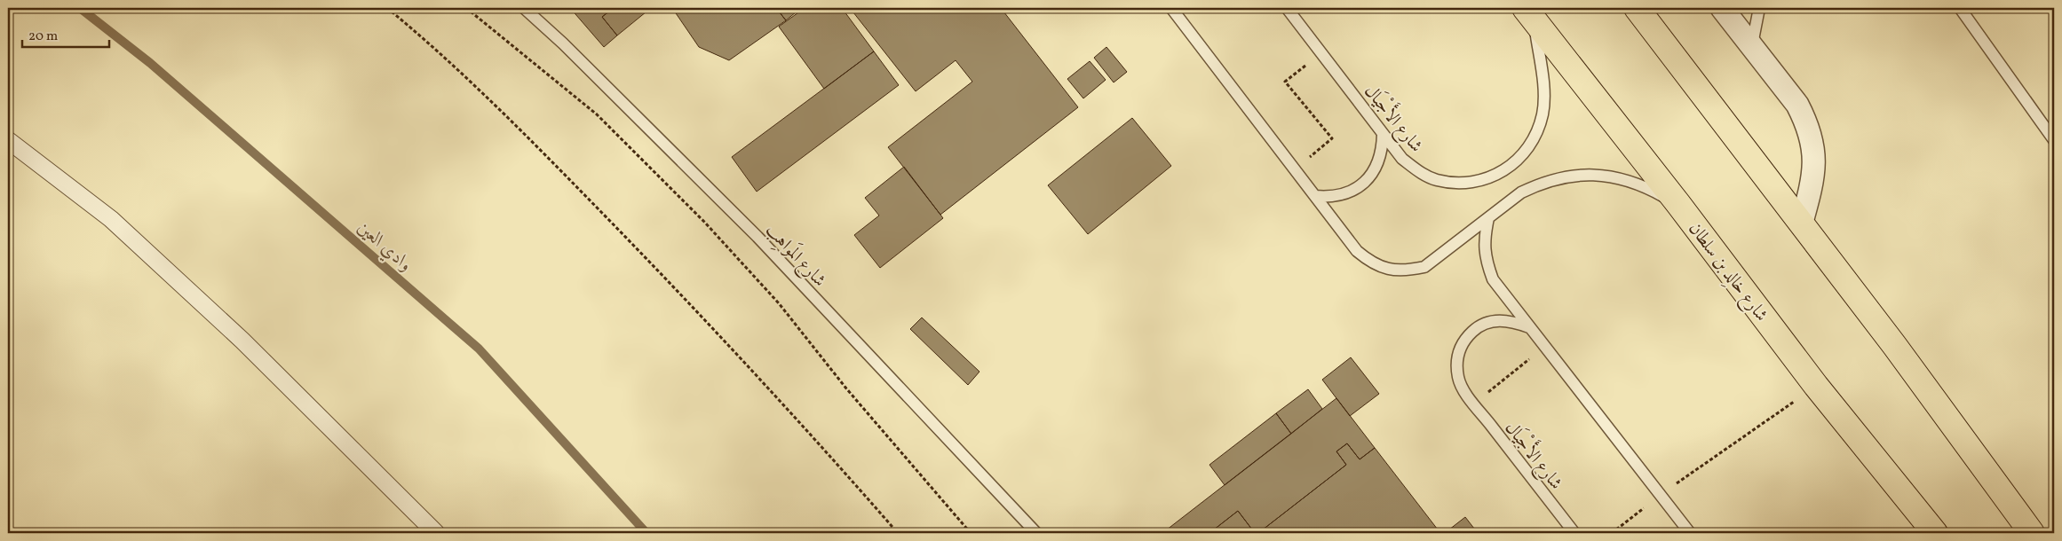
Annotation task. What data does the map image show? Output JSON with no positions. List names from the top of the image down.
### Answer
{
  "streets": {
    "main road": ["شارع خالِد بن سلطان"],
    "lane": ["شارع الأَجْيَال", "شارع المَواهِب"]
  },
  "crossings": [
    ["شارع الأَجْيَال", "شارع خالِد بن سلطان"]
  ],
  "water": ["وادي العين"],
  "scale_bar": "20 m"
}
